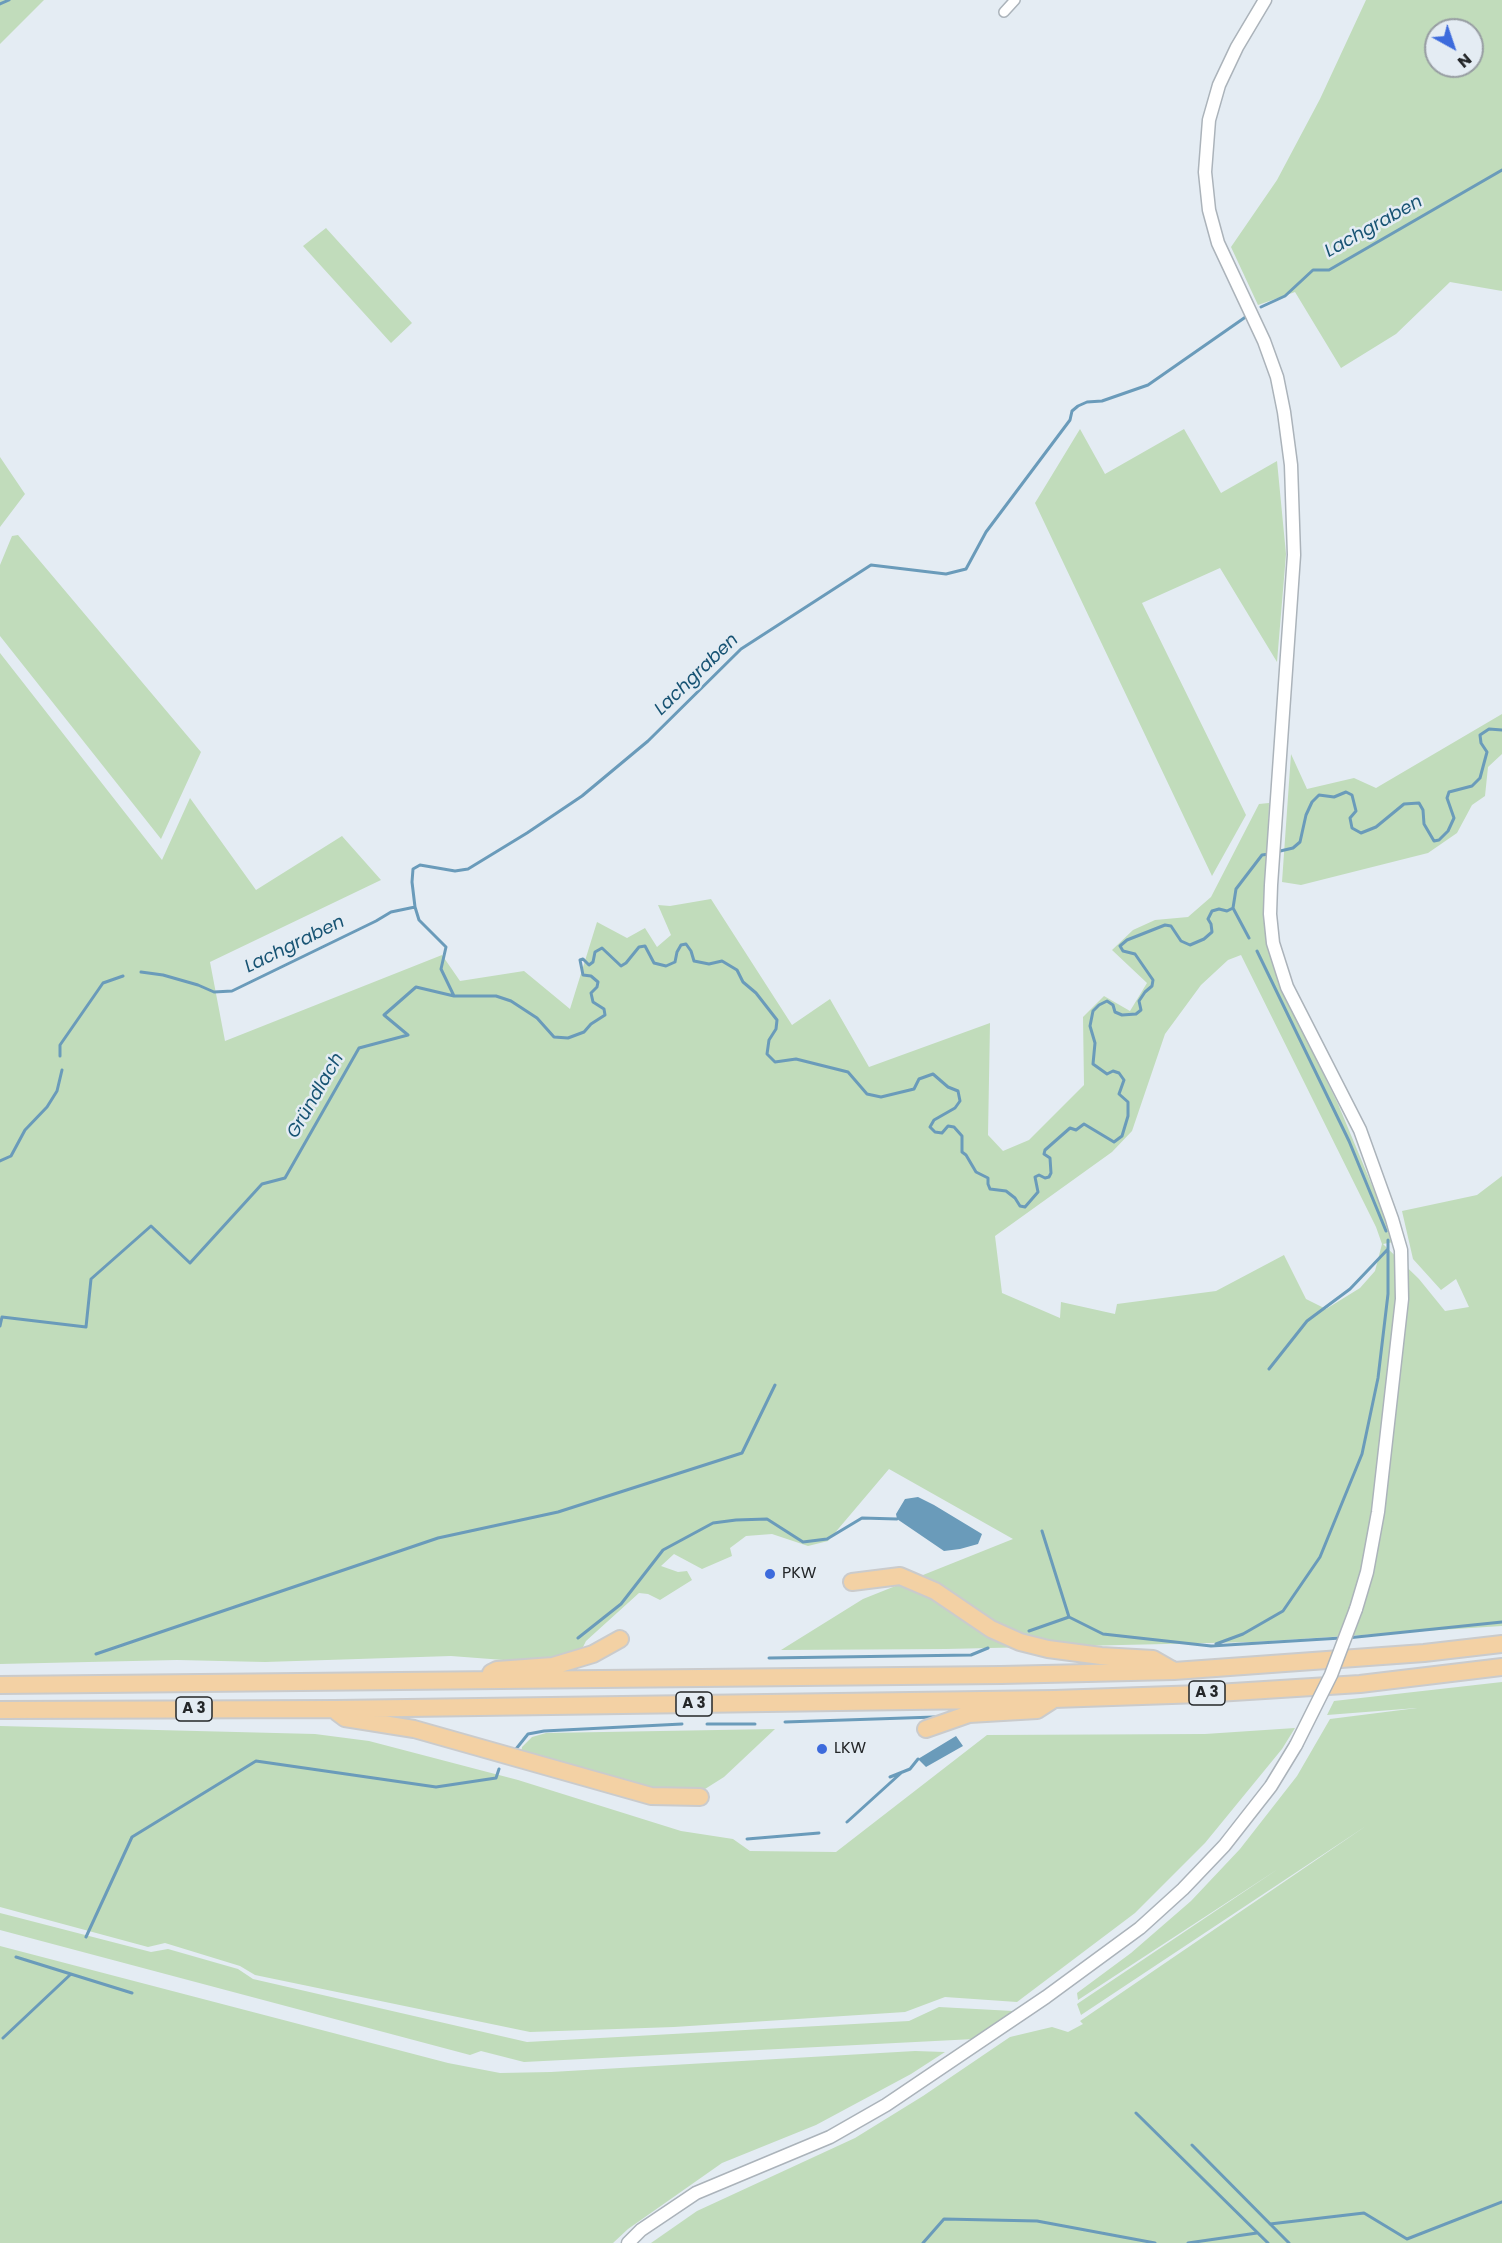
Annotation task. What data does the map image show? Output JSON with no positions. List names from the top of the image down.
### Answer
{
  "streets": {
    "highway": ["A 3"]
  },
  "water": ["Lachgraben", "Gründlach"],
  "places": ["PKW", "LKW"],
  "north": "bottom right"
}
